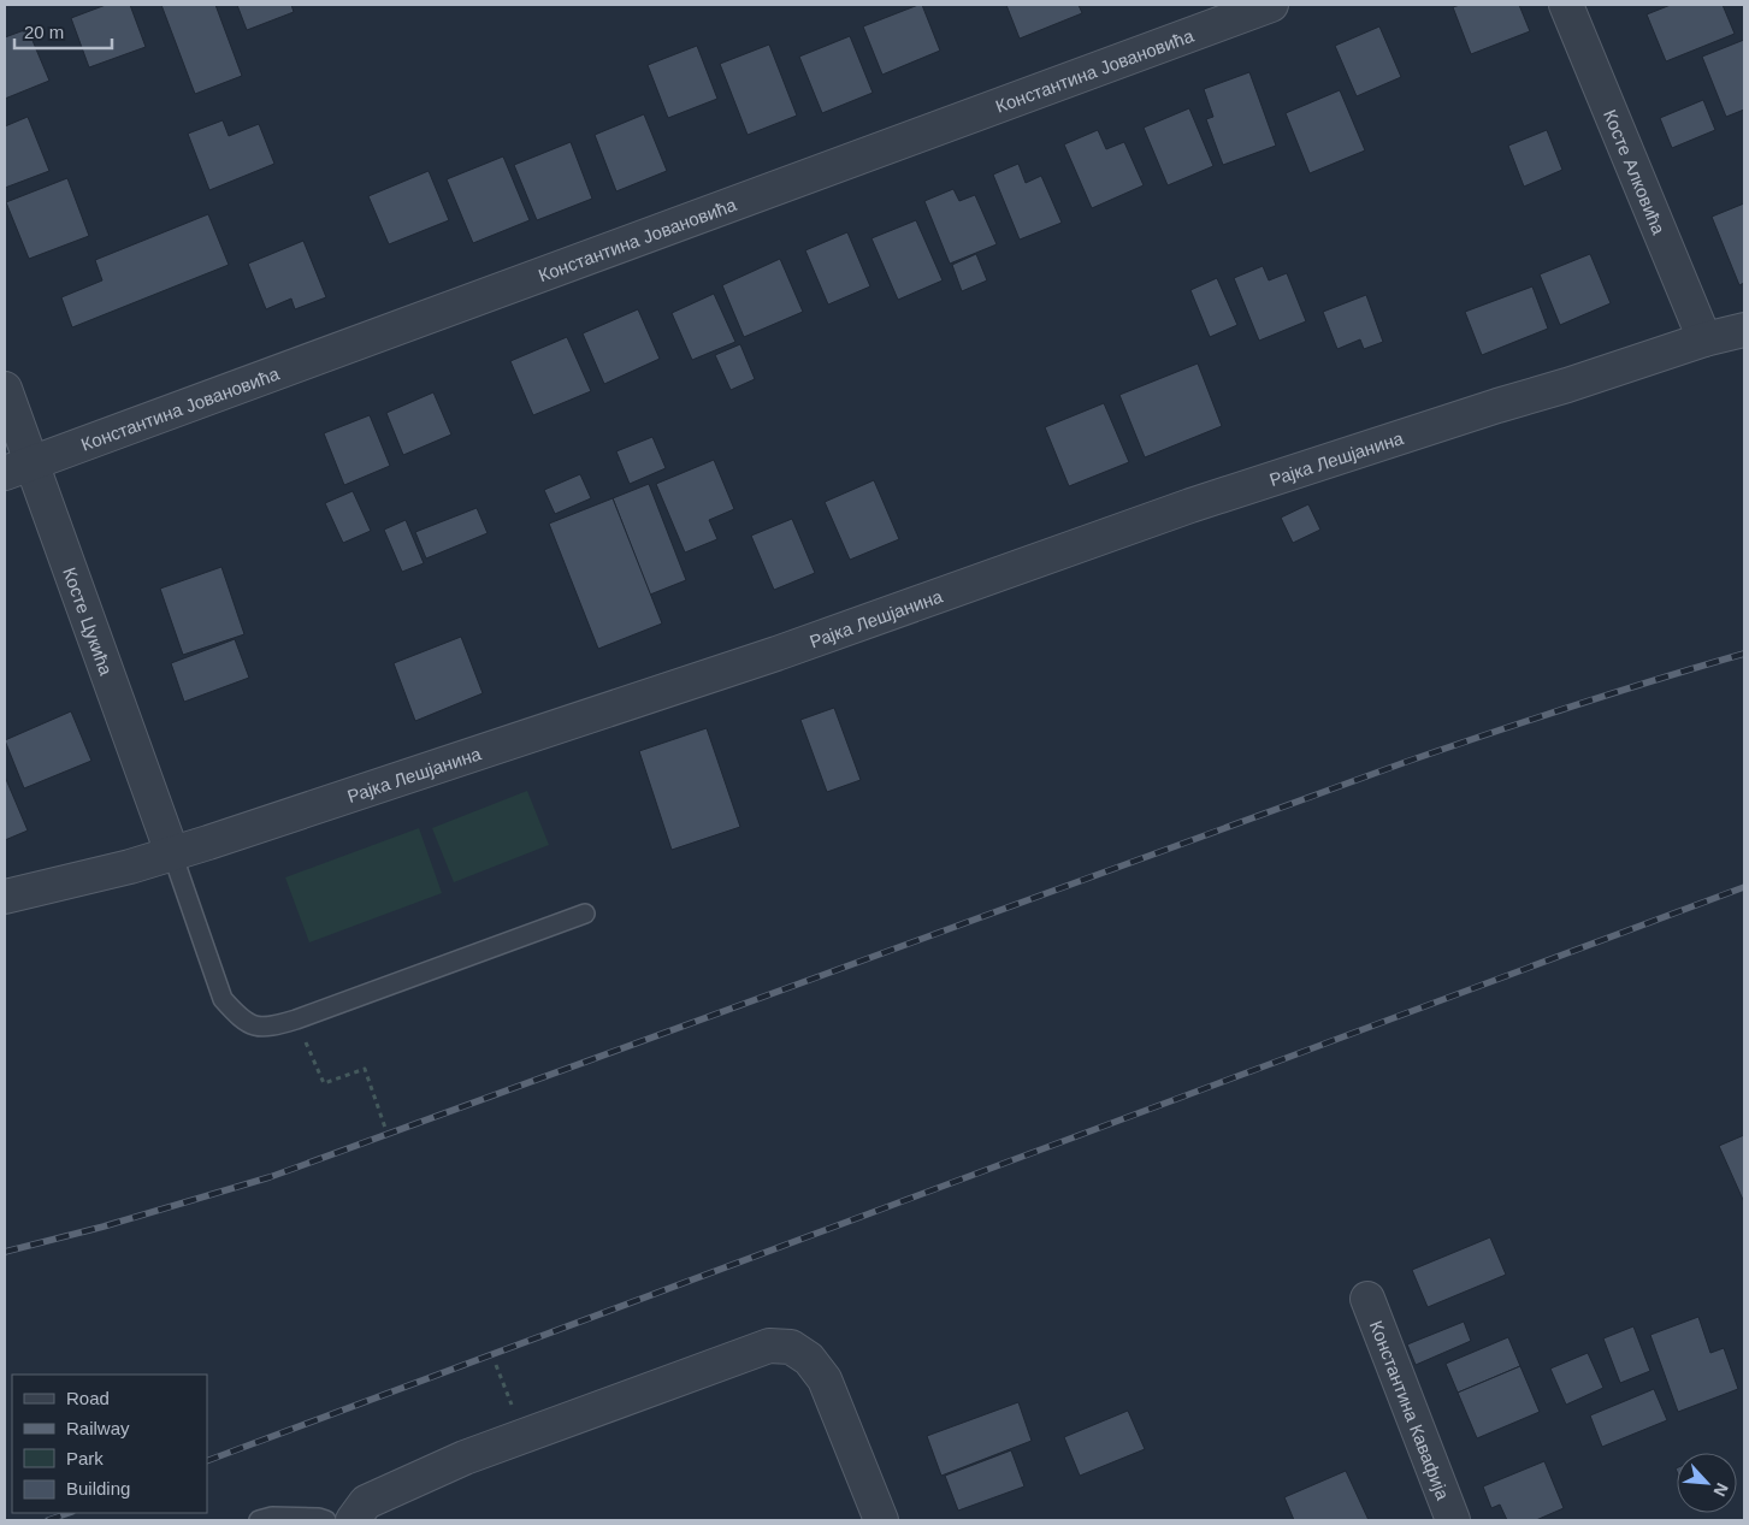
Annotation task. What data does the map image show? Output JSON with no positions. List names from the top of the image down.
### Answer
{
  "streets": {
    "street": [
      "Константина Јовановића",
      "Косте Алковића",
      "Рајка Лешјанина",
      "Косте Цукића",
      "Константина Кавафија"
    ]
  },
  "crossings": [
    ["Константина Јовановића", "Косте Цукића"],
    ["Косте Алковића", "Рајка Лешјанина"],
    ["Рајка Лешјанина", "Косте Цукића"]
  ],
  "legend": [
    "Road",
    "Railway",
    "Park",
    "Building"
  ],
  "scale_bar": "20 m",
  "north": "bottom right"
}
